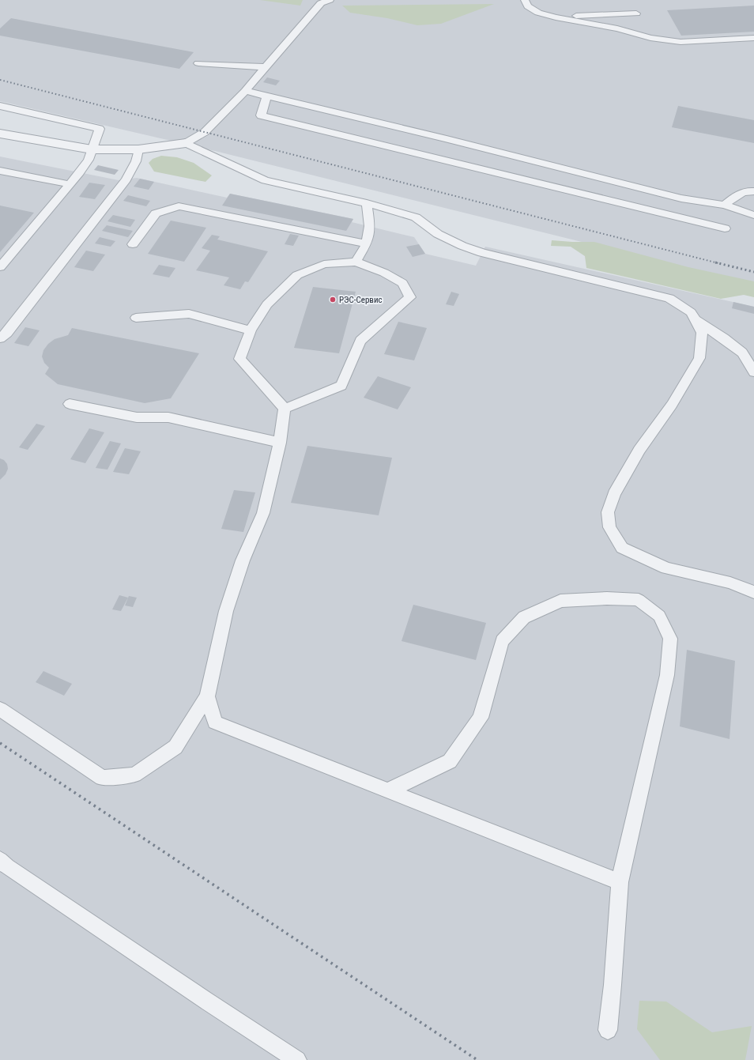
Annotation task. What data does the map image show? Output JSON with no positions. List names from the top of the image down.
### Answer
{
  "places": ["РЭС-Сервис"]
}
